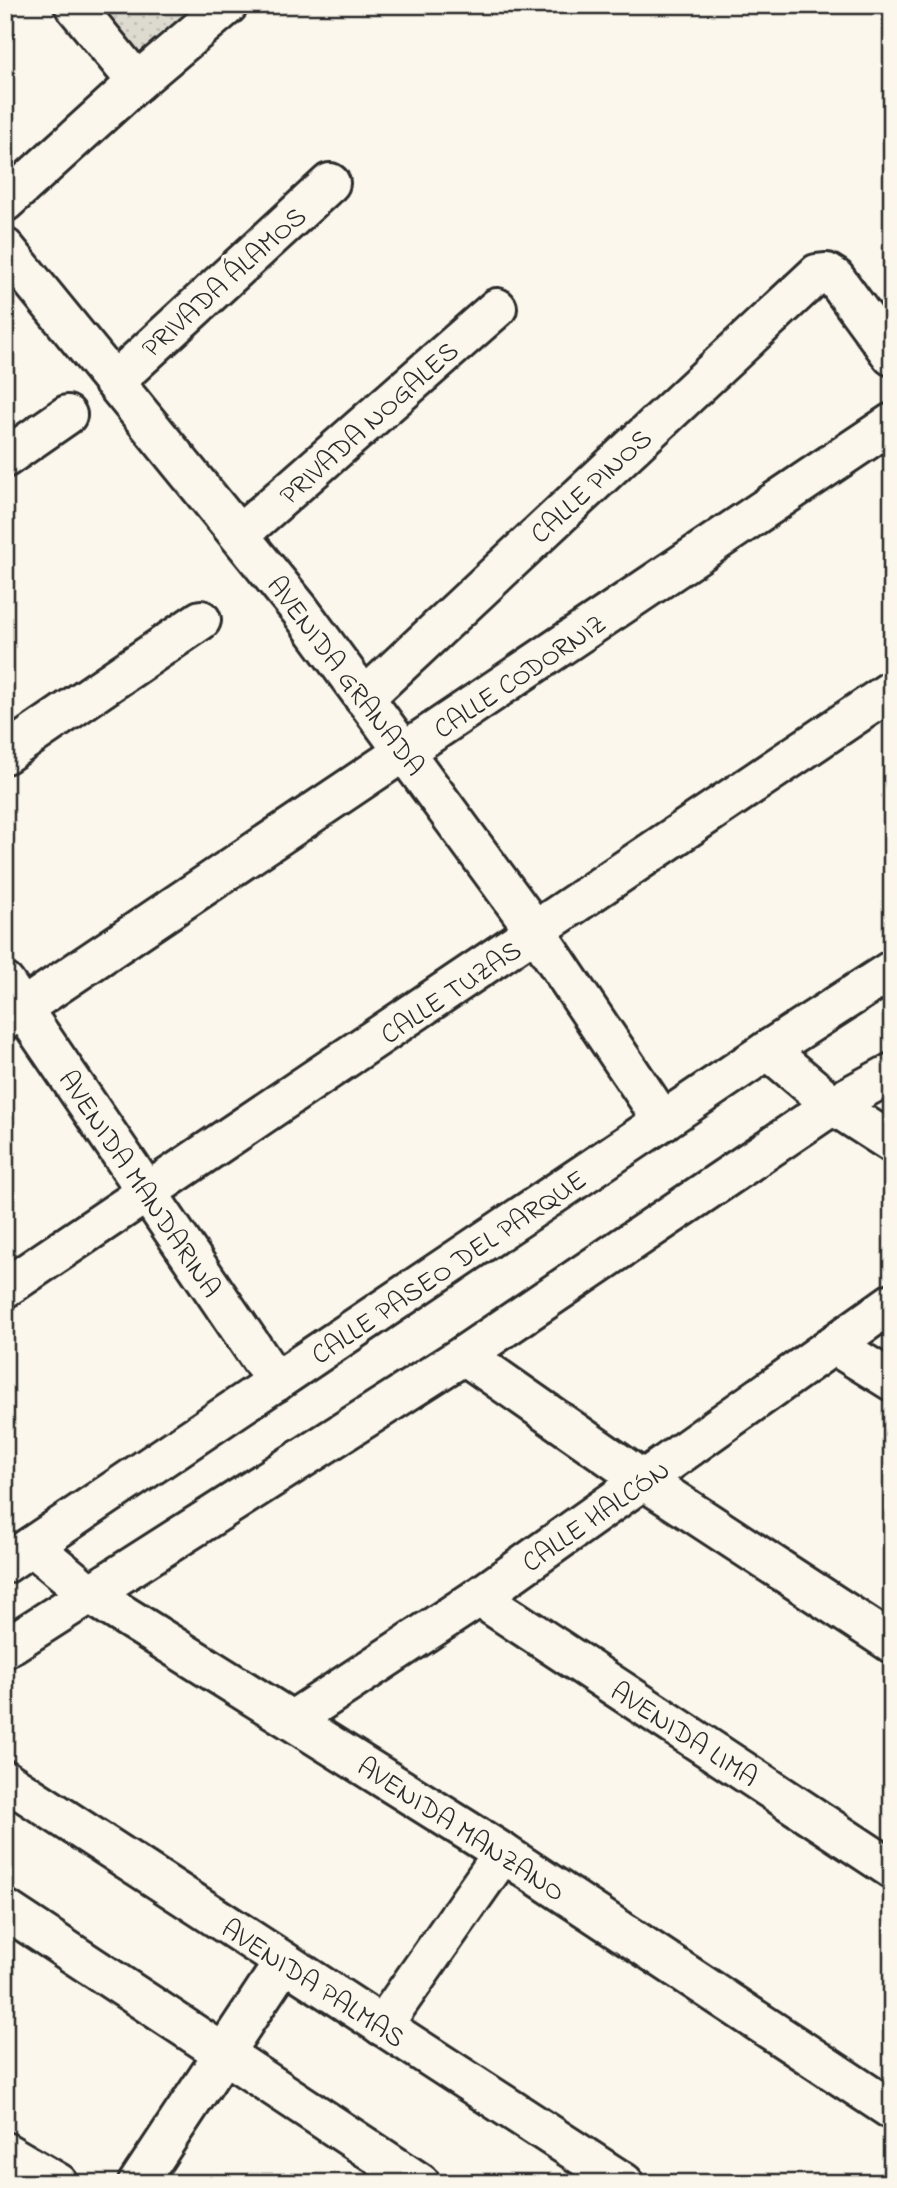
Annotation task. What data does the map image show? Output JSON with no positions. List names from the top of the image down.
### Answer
{
  "streets": {
    "street": [
      "PRIVADA ÁLAMOS",
      "PRIVADA NOGALES",
      "CALLE PINOS",
      "AVENIDA GRANADA",
      "CALLE CODORNIZ",
      "CALLE TUZAS",
      "AVENIDA MANDARINA",
      "CALLE PASEO DEL PARQUE",
      "CALLE HALCÓN",
      "AVENIDA LIMA",
      "AVENIDA MANZANO",
      "AVENIDA PALMAS"
    ]
  },
  "crossings": [
    ["PRIVADA ÁLAMOS", "AVENIDA GRANADA"],
    ["PRIVADA NOGALES", "AVENIDA GRANADA"],
    ["CALLE PINOS", "AVENIDA GRANADA"],
    ["AVENIDA GRANADA", "CALLE CODORNIZ"],
    ["AVENIDA GRANADA", "CALLE TUZAS"],
    ["AVENIDA GRANADA", "CALLE PASEO DEL PARQUE"],
    ["CALLE CODORNIZ", "AVENIDA MANDARINA"],
    ["CALLE TUZAS", "AVENIDA MANDARINA"],
    ["AVENIDA MANDARINA", "CALLE PASEO DEL PARQUE"],
    ["CALLE PASEO DEL PARQUE", "AVENIDA MANZANO"],
    ["CALLE HALCÓN", "AVENIDA LIMA"],
    ["CALLE HALCÓN", "AVENIDA MANZANO"]
  ]
}
